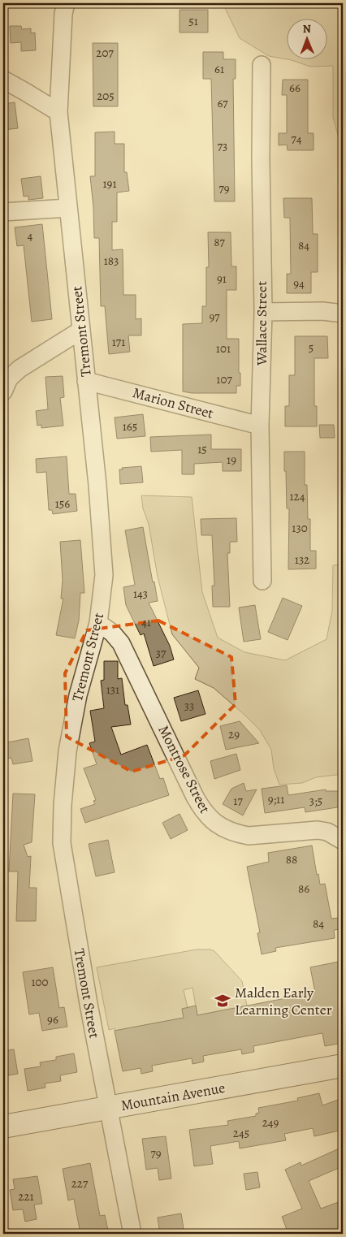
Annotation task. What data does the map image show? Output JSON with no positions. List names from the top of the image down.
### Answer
{
  "streets": {
    "street": [
      "Wallace Street",
      "Tremont Street",
      "Marion Street",
      "Montrose Street",
      "Mountain Avenue"
    ]
  },
  "crossings": [
    ["Wallace Street", "Marion Street"],
    ["Tremont Street", "Marion Street"],
    ["Tremont Street", "Montrose Street"],
    ["Tremont Street", "Mountain Avenue"]
  ],
  "places": {
    "school or university": ["Malden Early Learning Center"]
  },
  "house_numbers": [
    "51",
    "207",
    "61",
    "66",
    "205",
    "67",
    "74",
    "73",
    "191",
    "79",
    "4",
    "87",
    "84",
    "183",
    "91",
    "94",
    "97",
    "171",
    "5",
    "101",
    "107",
    "165",
    "15",
    "19",
    "124",
    "156",
    "130",
    "132",
    "143",
    "41",
    "37",
    "131",
    "33",
    "29",
    "9;11",
    "17",
    "3;5",
    "88",
    "86",
    "84",
    "100",
    "96",
    "249",
    "245",
    "79",
    "227",
    "221"
  ],
  "north": "top"
}
